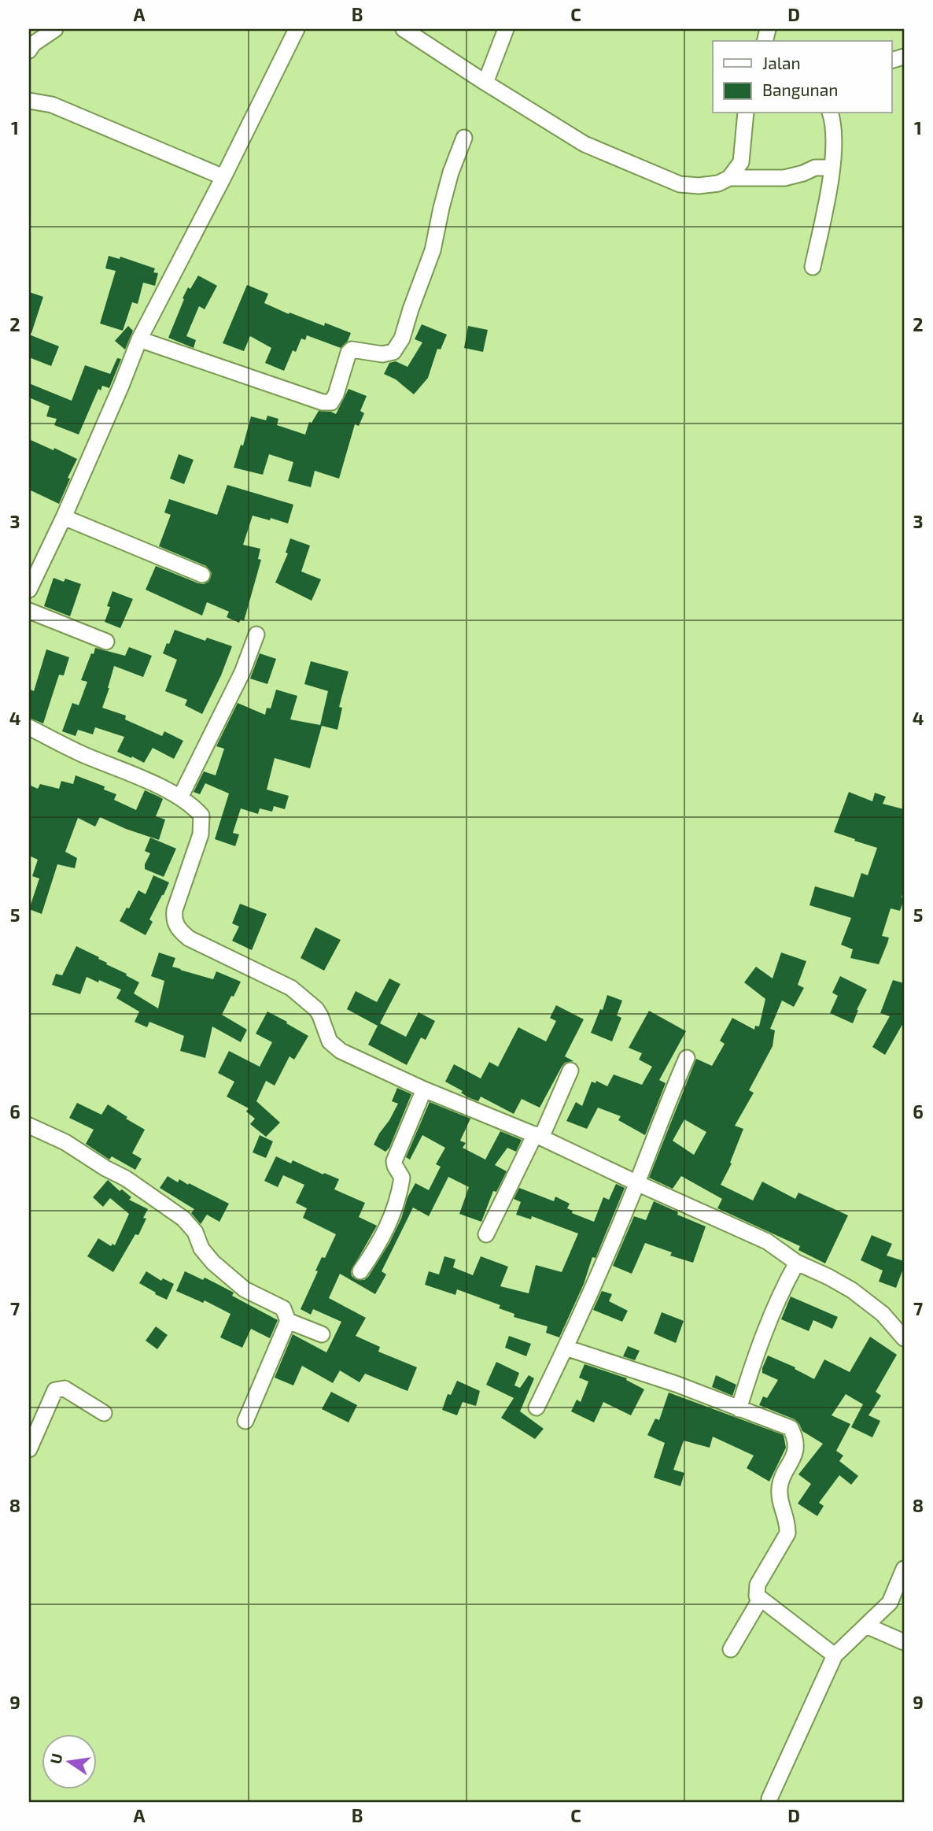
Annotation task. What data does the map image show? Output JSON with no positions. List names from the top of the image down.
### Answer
{
  "legend": ["Jalan", "Bangunan"],
  "north": "left",
  "grid": {
    "columns": [
      "A",
      "B",
      "C",
      "D"
    ],
    "rows": [
      "1",
      "2",
      "3",
      "4",
      "5",
      "6",
      "7",
      "8",
      "9"
    ]
  }
}
